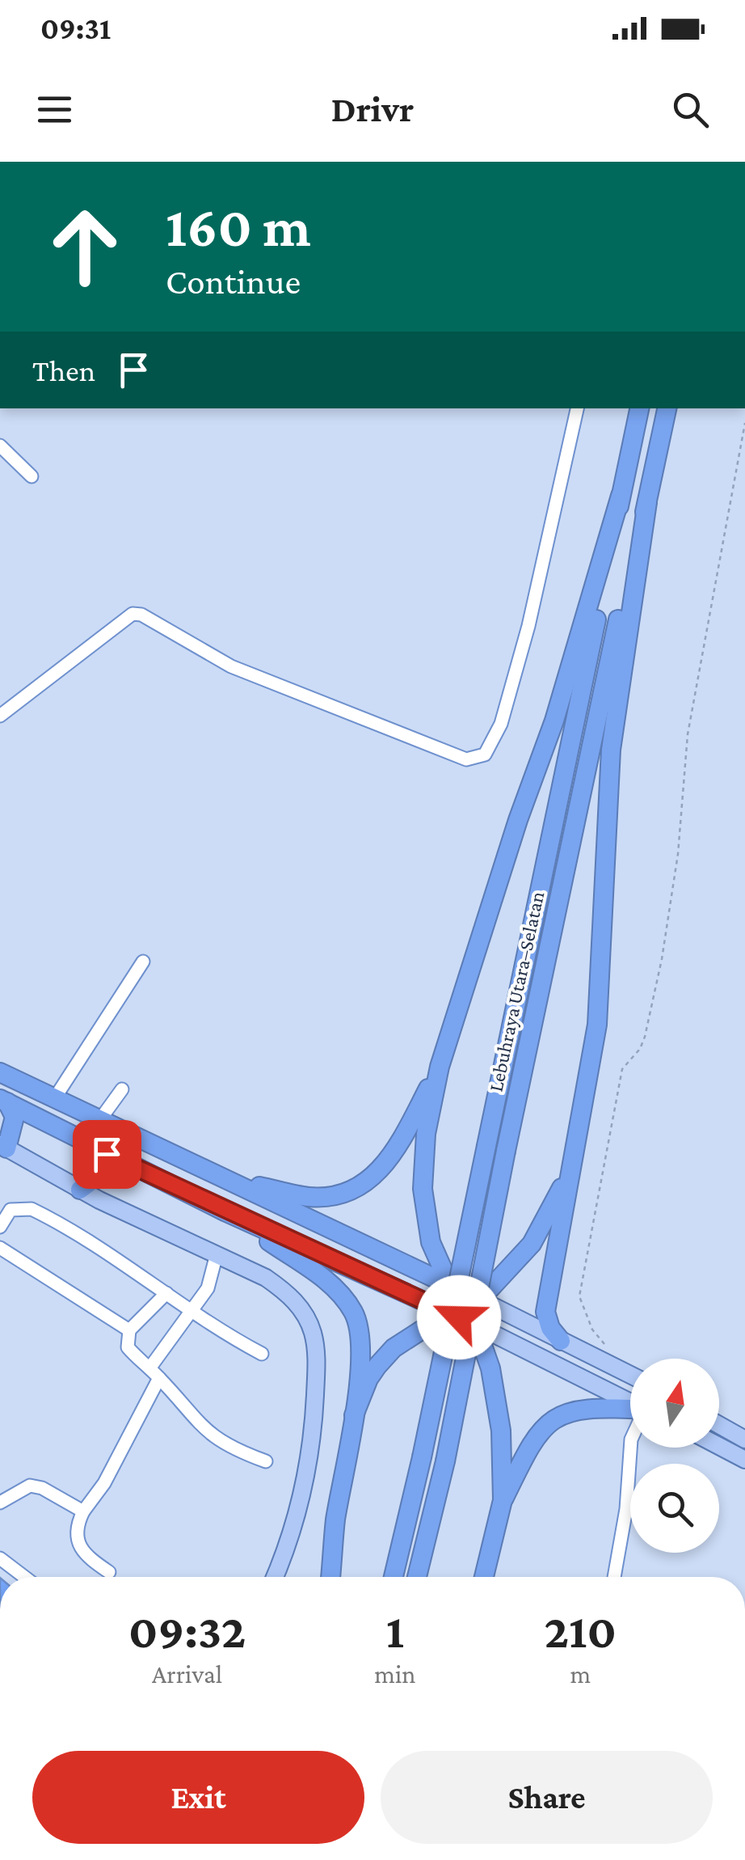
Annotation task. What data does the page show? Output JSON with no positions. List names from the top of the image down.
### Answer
{
  "streets": {
    "highway": ["Lebuhraya Utara–Selatan"]
  },
  "north": "top",
  "page": {
    "status": "09:31",
    "header": "Drivr",
    "turn": ["160 m", "Continue"],
    "then": "Then",
    "eta": [
      "09:32",
      "Arrival",
      "1",
      "min",
      "210",
      "m"
    ],
    "buttons": ["Exit", "Share"]
  }
}
